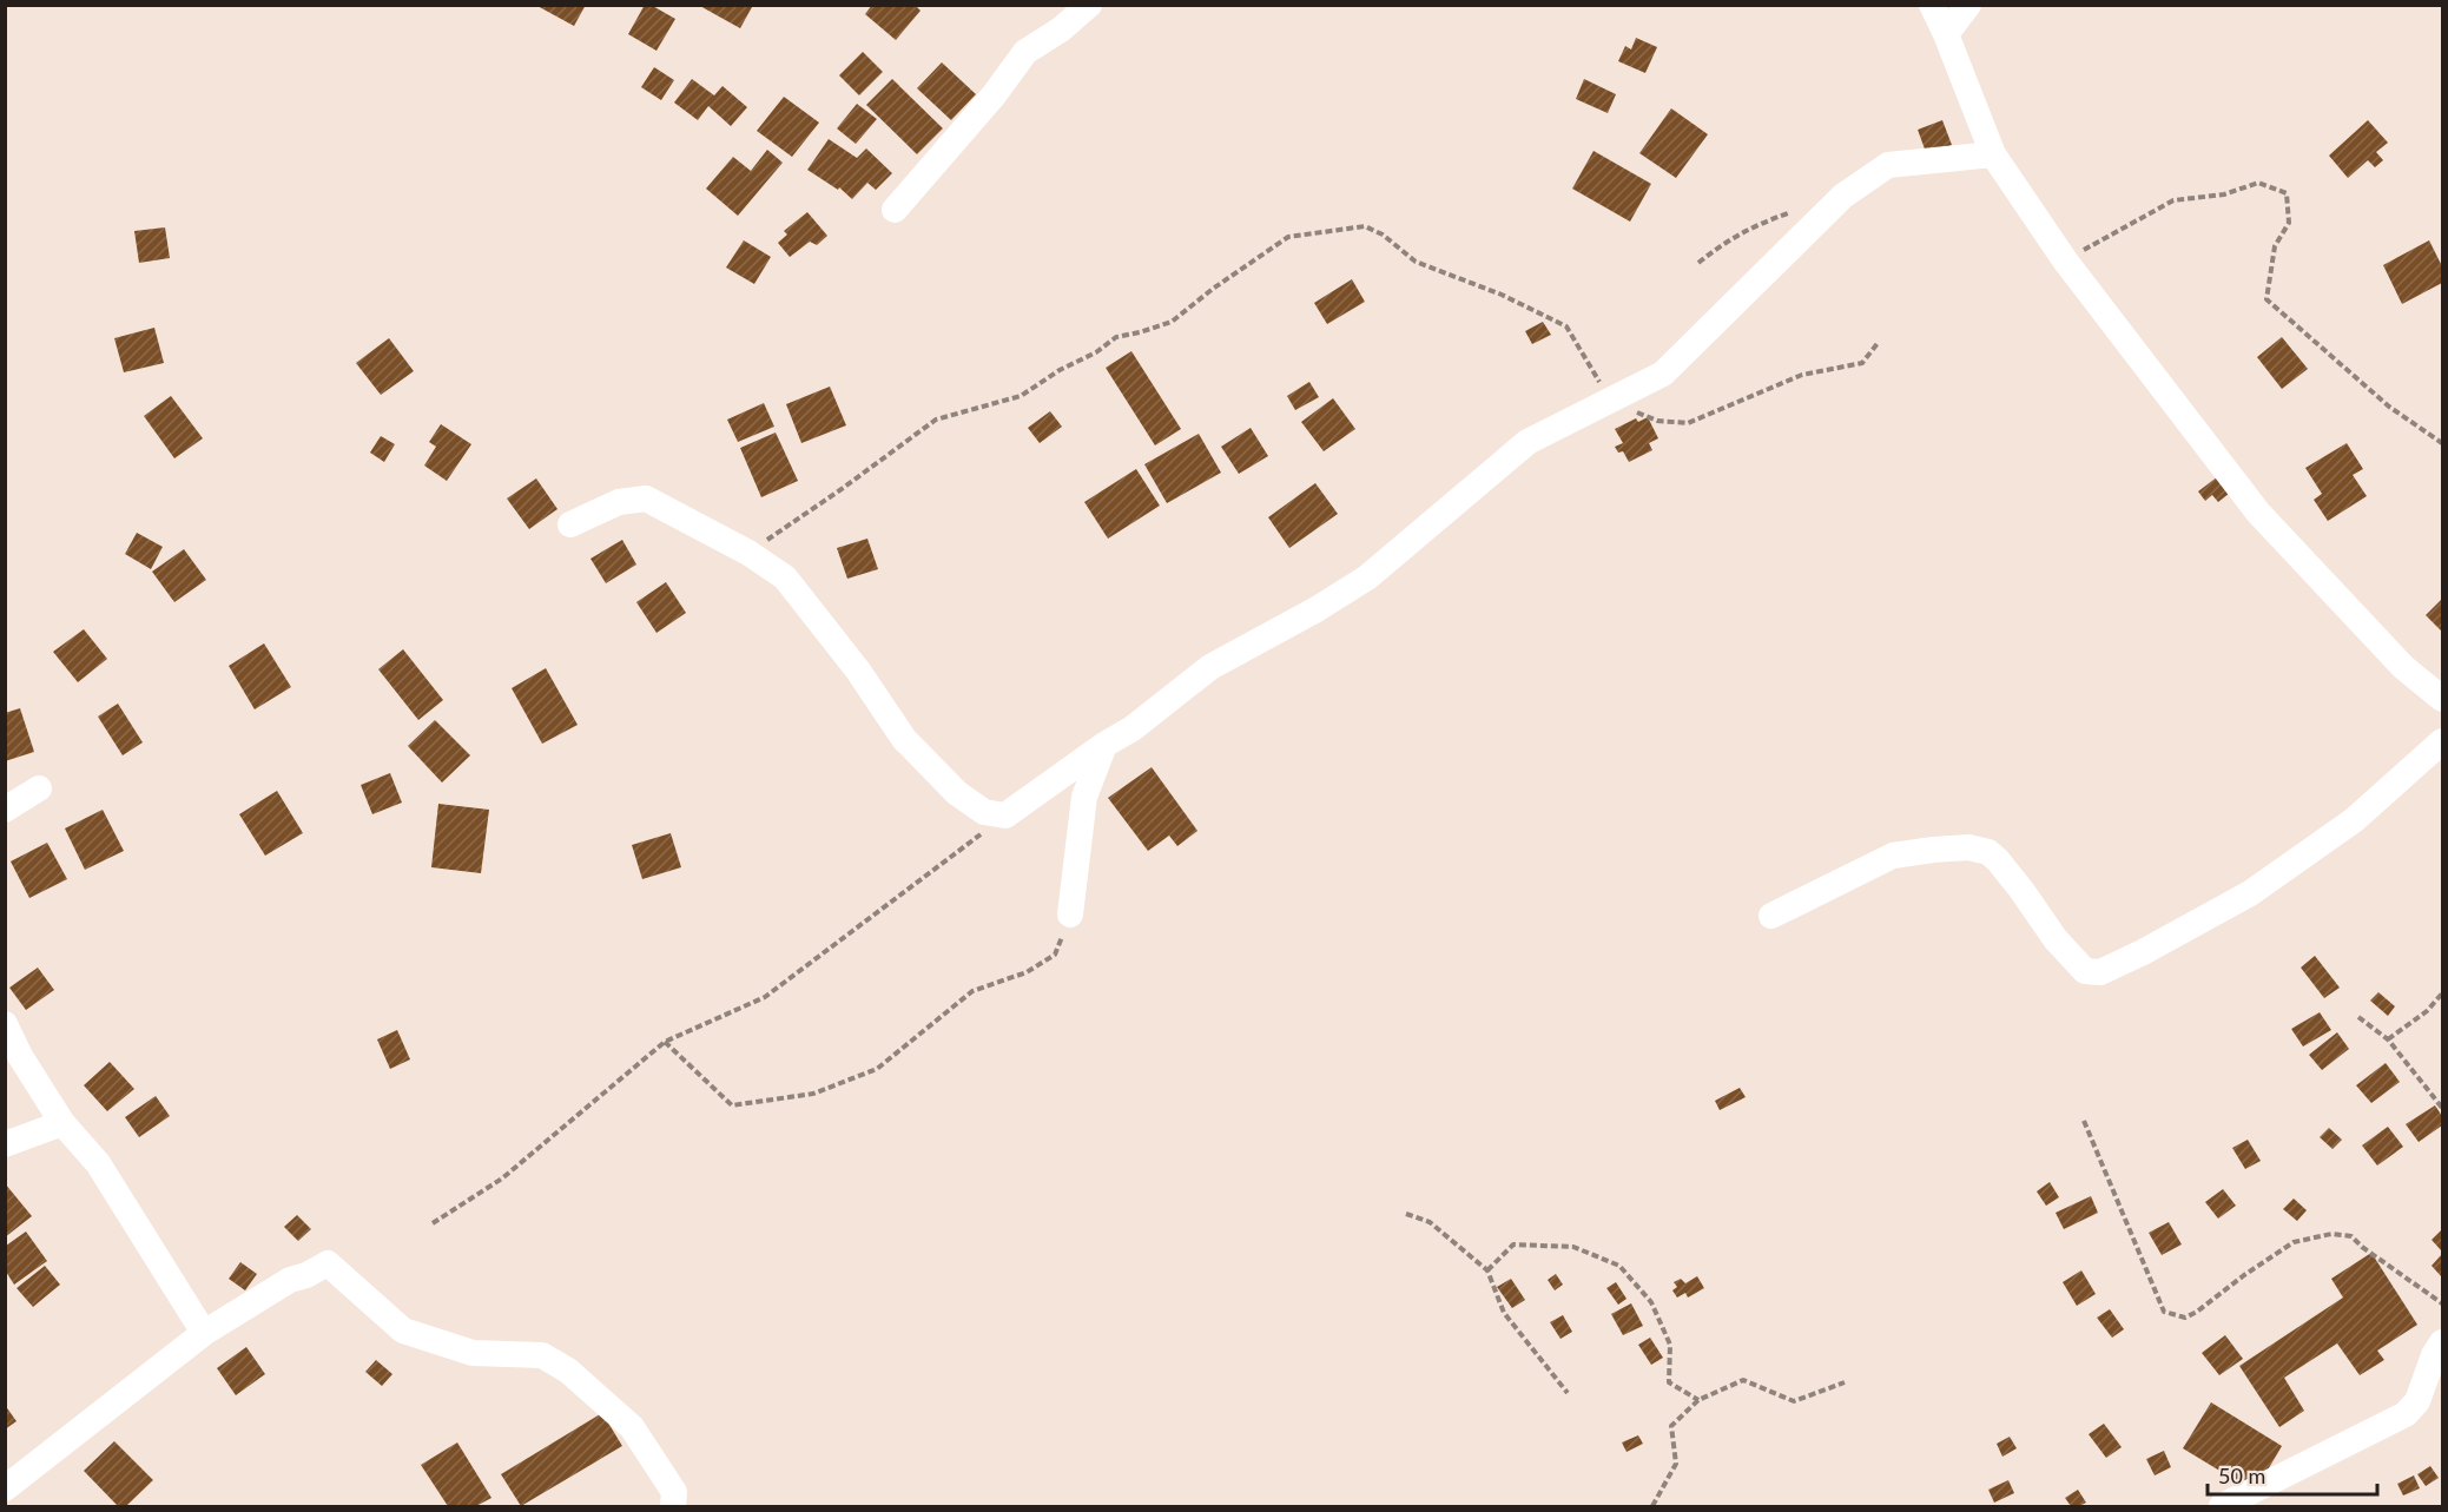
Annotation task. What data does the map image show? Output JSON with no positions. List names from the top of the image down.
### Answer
{
  "scale_bar": "50 m"
}
